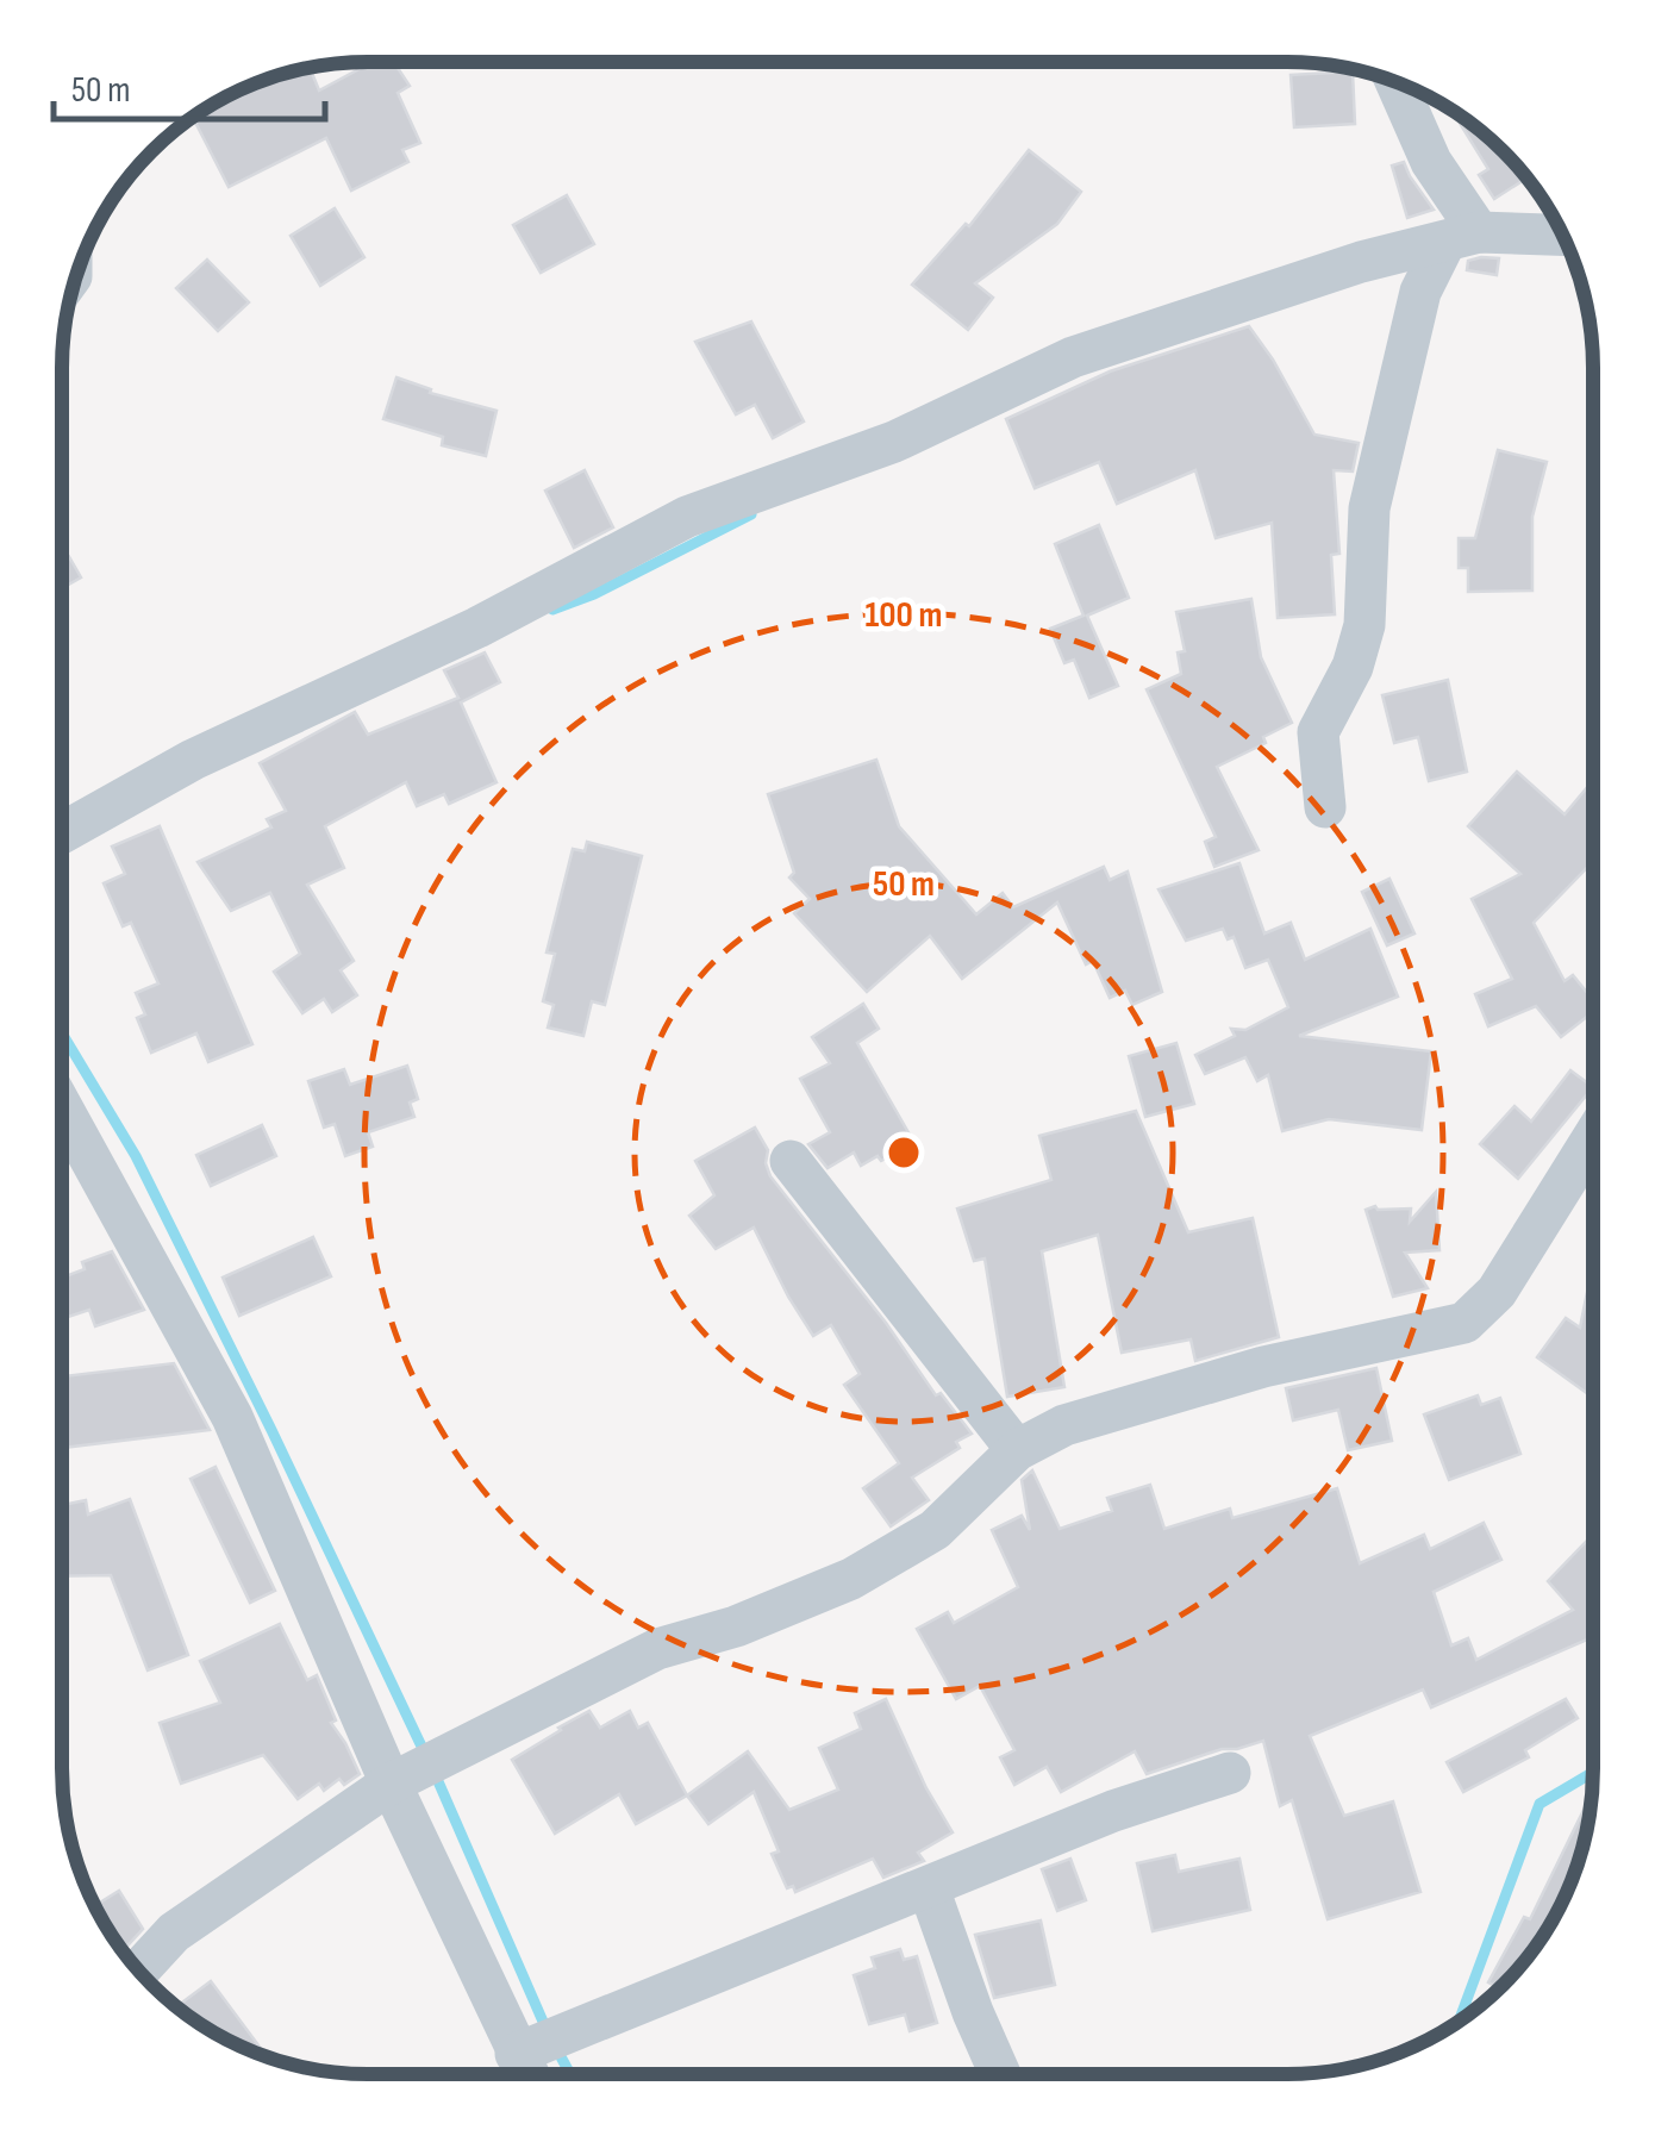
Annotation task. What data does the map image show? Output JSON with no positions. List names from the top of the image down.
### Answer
{
  "scale_bar": "50 m",
  "rings": ["100 m", "50 m"]
}
